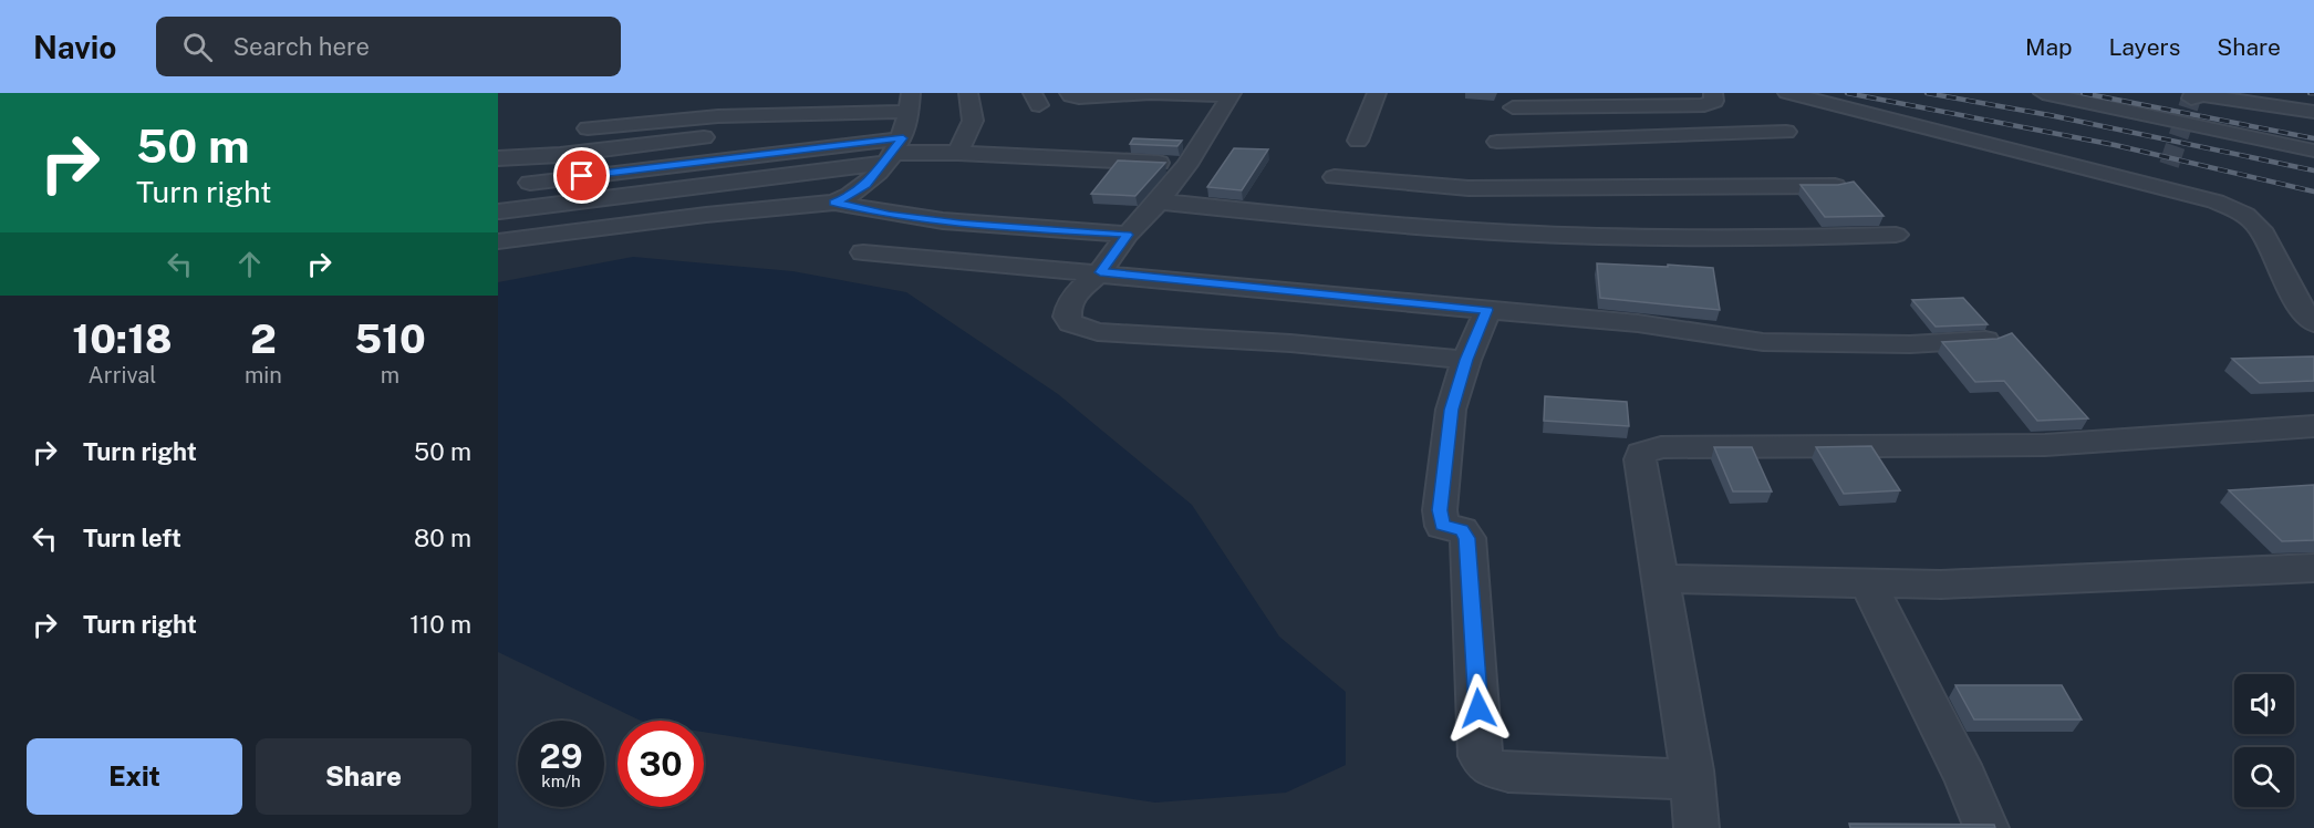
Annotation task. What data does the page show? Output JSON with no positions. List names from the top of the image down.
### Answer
{
  "page": {
    "header": "Navio",
    "search": "Search here",
    "nav": ["Map", "Layers", "Share"],
    "turn": ["50 m", "Turn right"],
    "eta": [
      "10:18",
      "Arrival",
      "2",
      "min",
      "510",
      "m"
    ],
    "list": [
      {
        "name": "Turn right",
        "value": "50 m"
      },
      {
        "name": "Turn left",
        "value": "80 m"
      },
      {
        "name": "Turn right",
        "value": "110 m"
      }
    ],
    "speed": "29 km/h",
    "limit": "30",
    "buttons": ["Exit", "Share"]
  }
}
